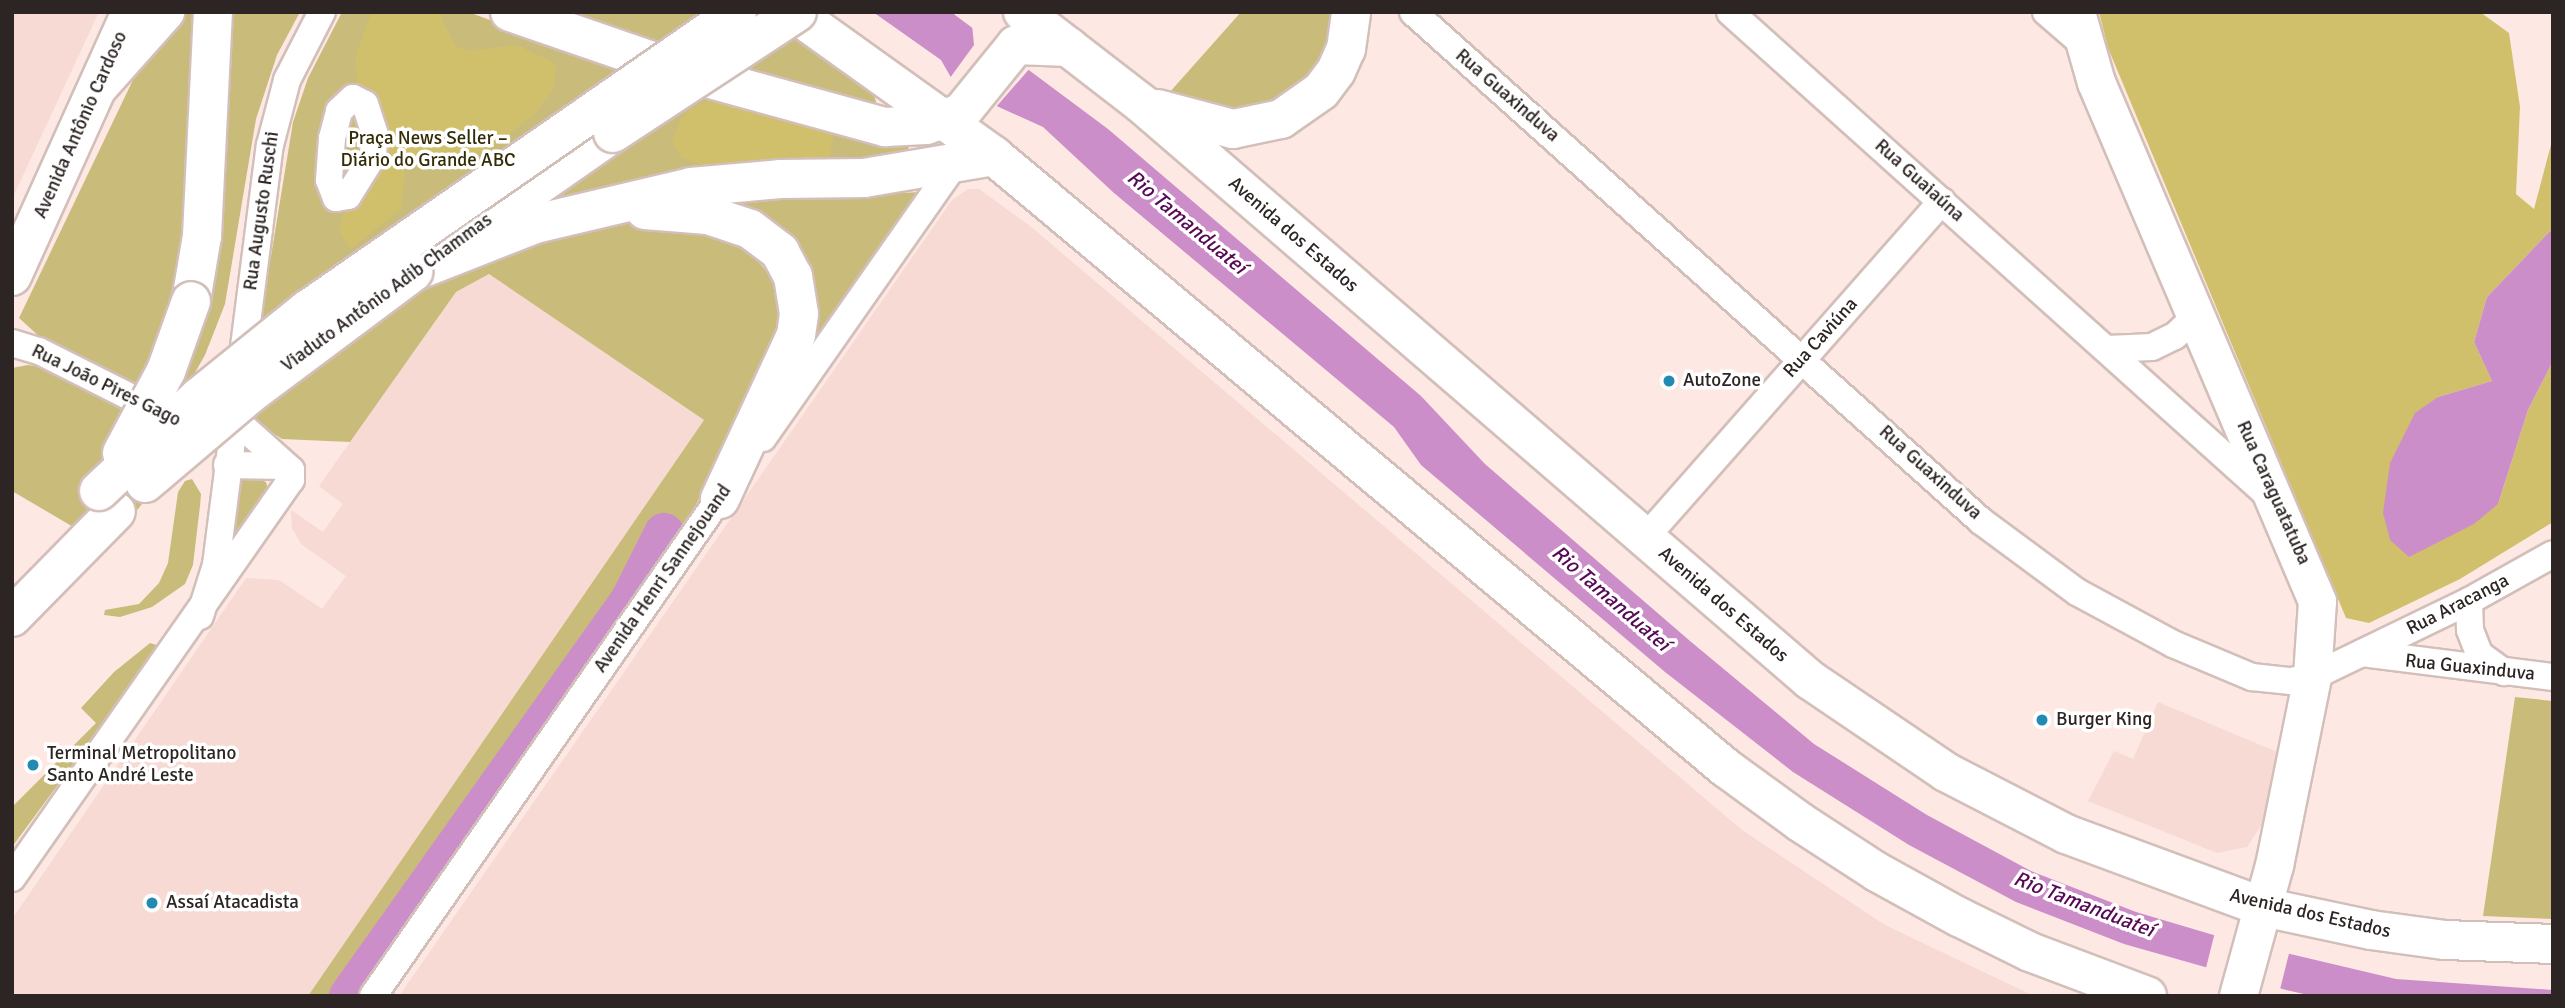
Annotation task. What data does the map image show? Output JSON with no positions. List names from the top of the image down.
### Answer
{
  "streets": {
    "main road": ["Avenida Antônio Cardoso", "Avenida dos Estados", "Viaduto Antônio Adib Chammas"],
    "street": [
      "Rua Guaxinduva",
      "Rua Guaiaúna",
      "Rua Augusto Ruschi",
      "Rua Caviúna",
      "Rua João Pires Gago",
      "Rua Caraguatatuba",
      "Avenida Henri Sannejouand",
      "Rua Aracanga"
    ]
  },
  "crossings": [
    ["Rua Guaxinduva", "Rua Caviúna"],
    ["Rua Guaxinduva", "Rua Caraguatatuba"],
    ["Rua Guaxinduva", "Rua Aracanga"],
    ["Rua Guaiaúna", "Rua Caviúna"],
    ["Rua Guaiaúna", "Rua Caraguatatuba"],
    ["Rua Augusto Ruschi", "Rua João Pires Gago"],
    ["Avenida dos Estados", "Rua Caviúna"],
    ["Avenida dos Estados", "Rua Caraguatatuba"]
  ],
  "water": ["Rio Tamanduateí"],
  "parks": ["Praça News Seller – Diário do Grande ABC"],
  "places": [
    "AutoZone",
    "Burger King",
    "Terminal Metropolitano Santo André Leste",
    "Assaí Atacadista"
  ]
}
